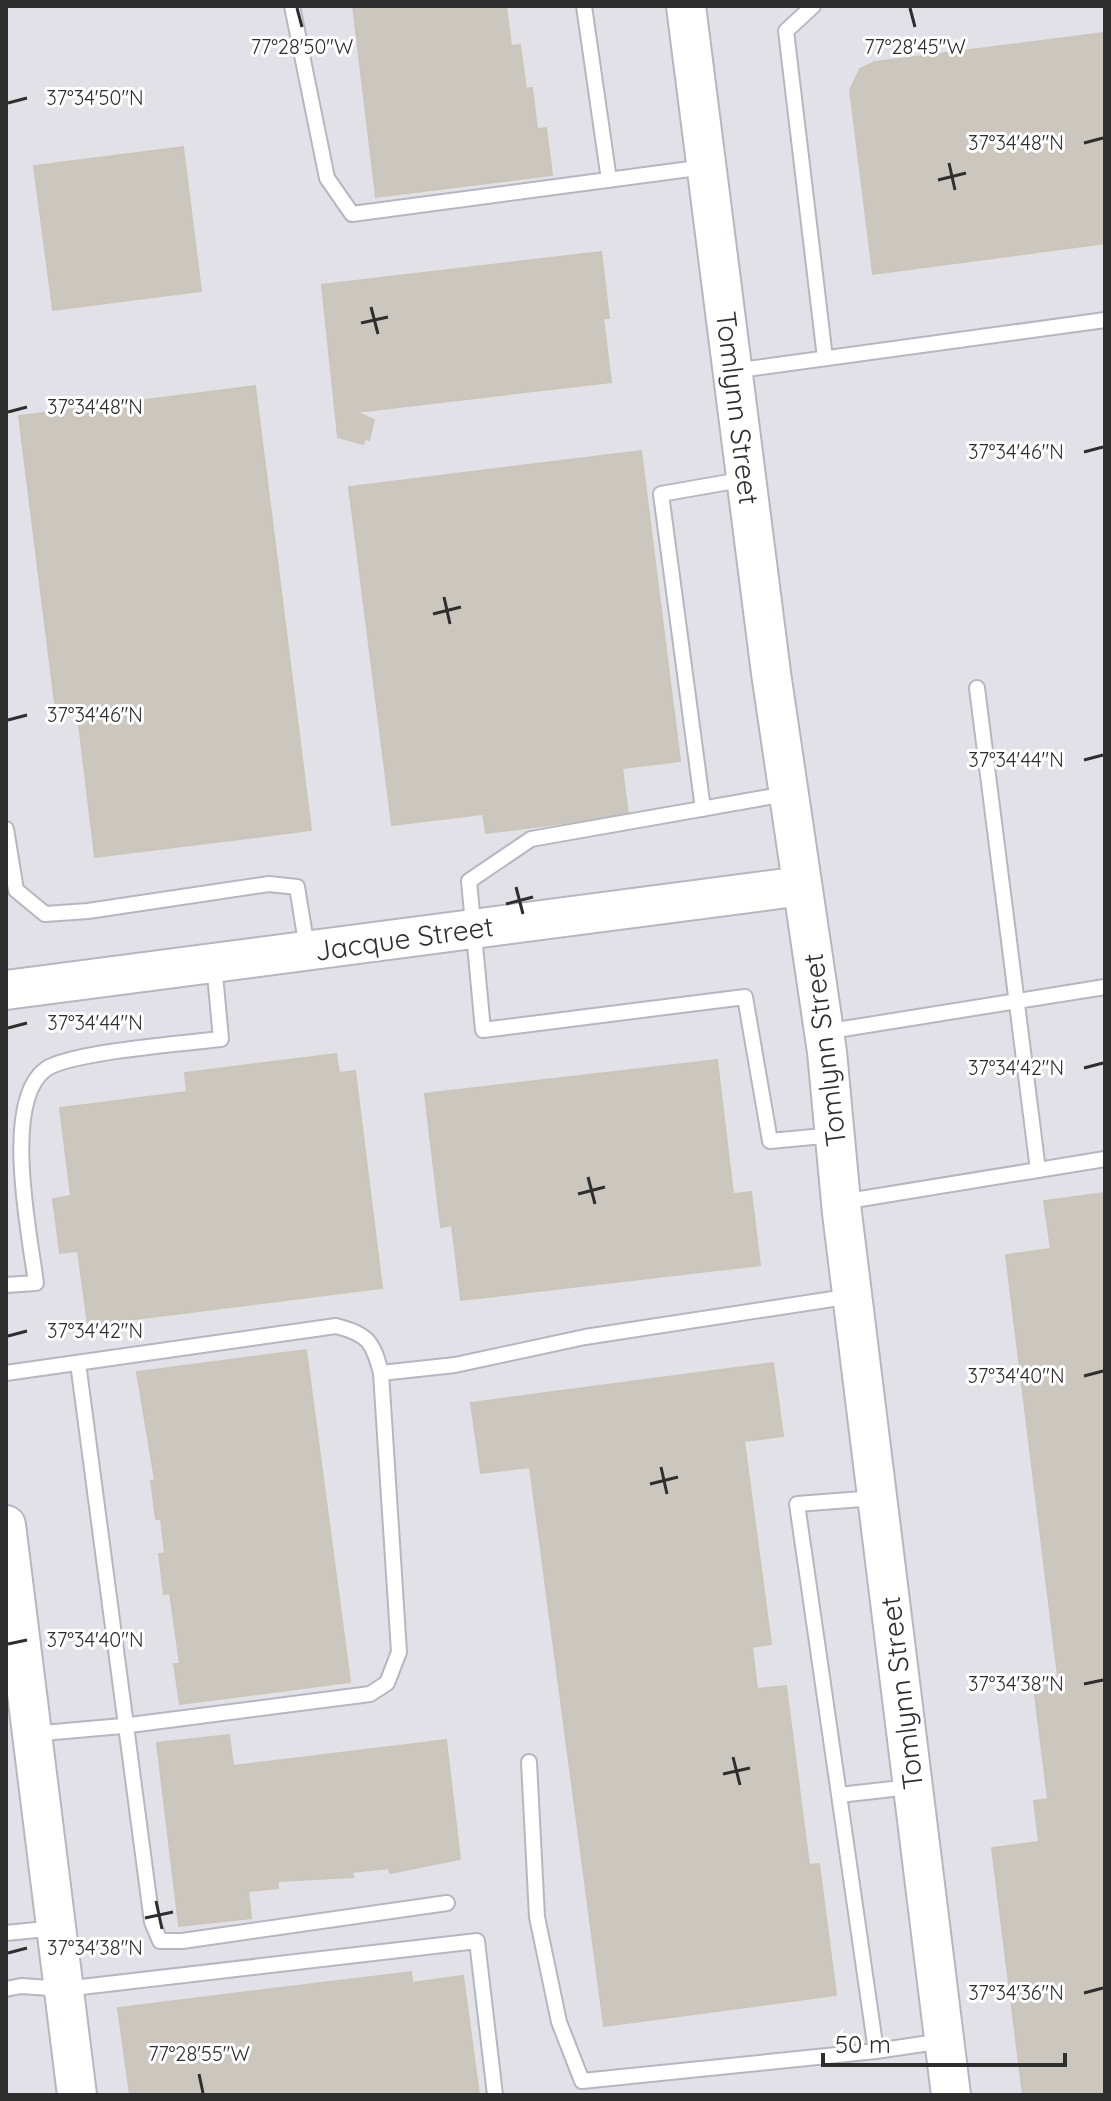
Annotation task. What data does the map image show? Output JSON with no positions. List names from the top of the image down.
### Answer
{
  "streets": {
    "street": ["Tomlynn Street", "Jacque Street"]
  },
  "crossings": [
    ["Tomlynn Street", "Jacque Street"]
  ],
  "scale_bar": "50 m",
  "coordinates": [
    "77°28'50\"W",
    "77°28'45\"W",
    "37°34'50\"N",
    "37°34'48\"N",
    "37°34'46\"N",
    "37°34'44\"N",
    "37°34'42\"N",
    "37°34'40\"N",
    "37°34'38\"N",
    "37°34'36\"N",
    "77°28'55\"W"
  ]
}
